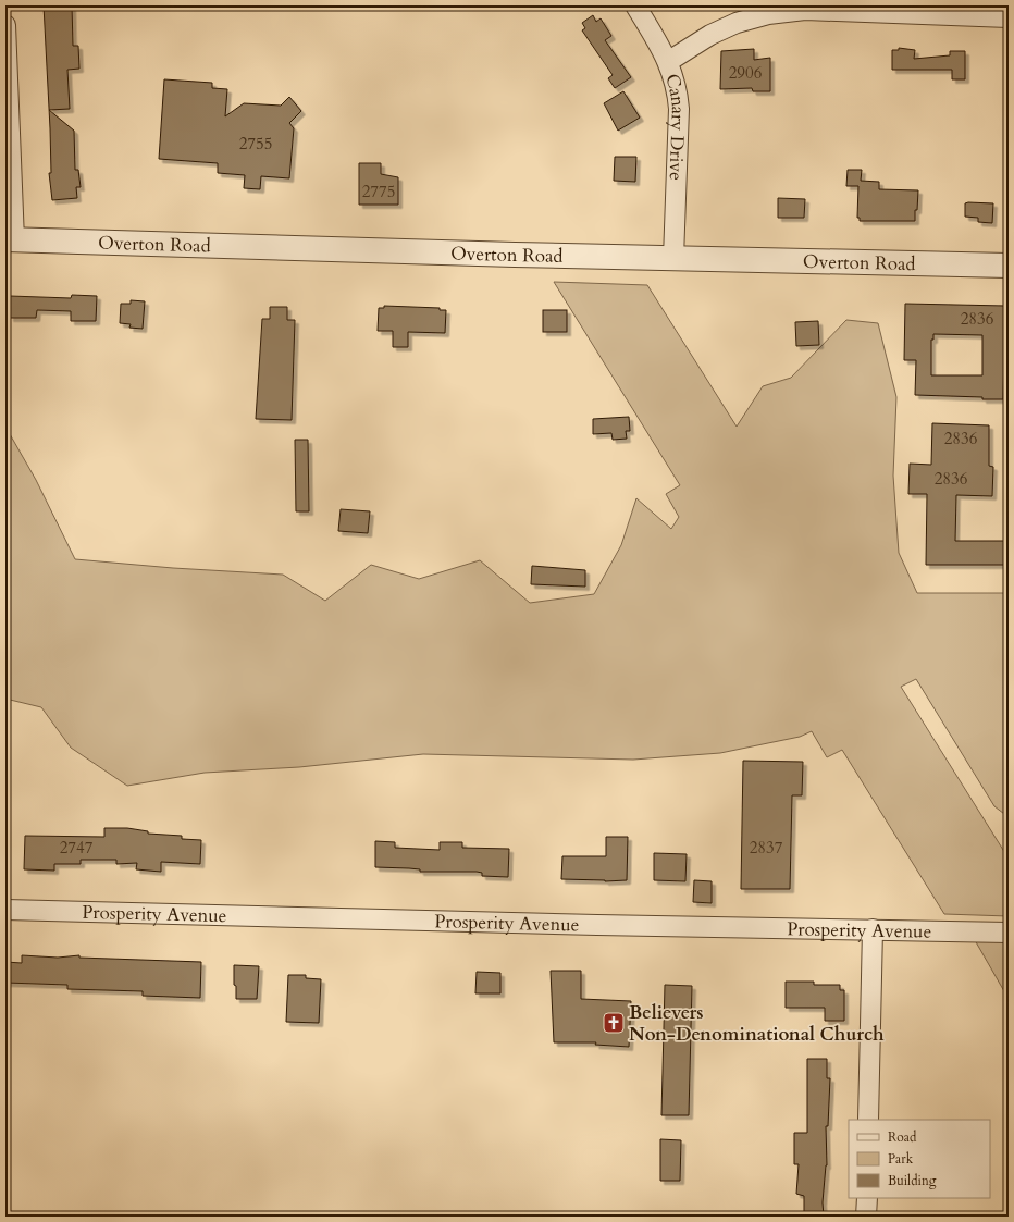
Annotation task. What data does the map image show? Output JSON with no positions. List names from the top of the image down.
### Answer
{
  "streets": {
    "street": ["Canary Drive", "Overton Road", "Prosperity Avenue"]
  },
  "crossings": [
    ["Canary Drive", "Overton Road"]
  ],
  "places": {
    "church": ["Believers Non-Denominational Church"]
  },
  "house_numbers": [
    "2906",
    "2755",
    "2775",
    "2836",
    "2836",
    "2836",
    "2747",
    "2837"
  ],
  "legend": ["Road", "Park", "Building"]
}
